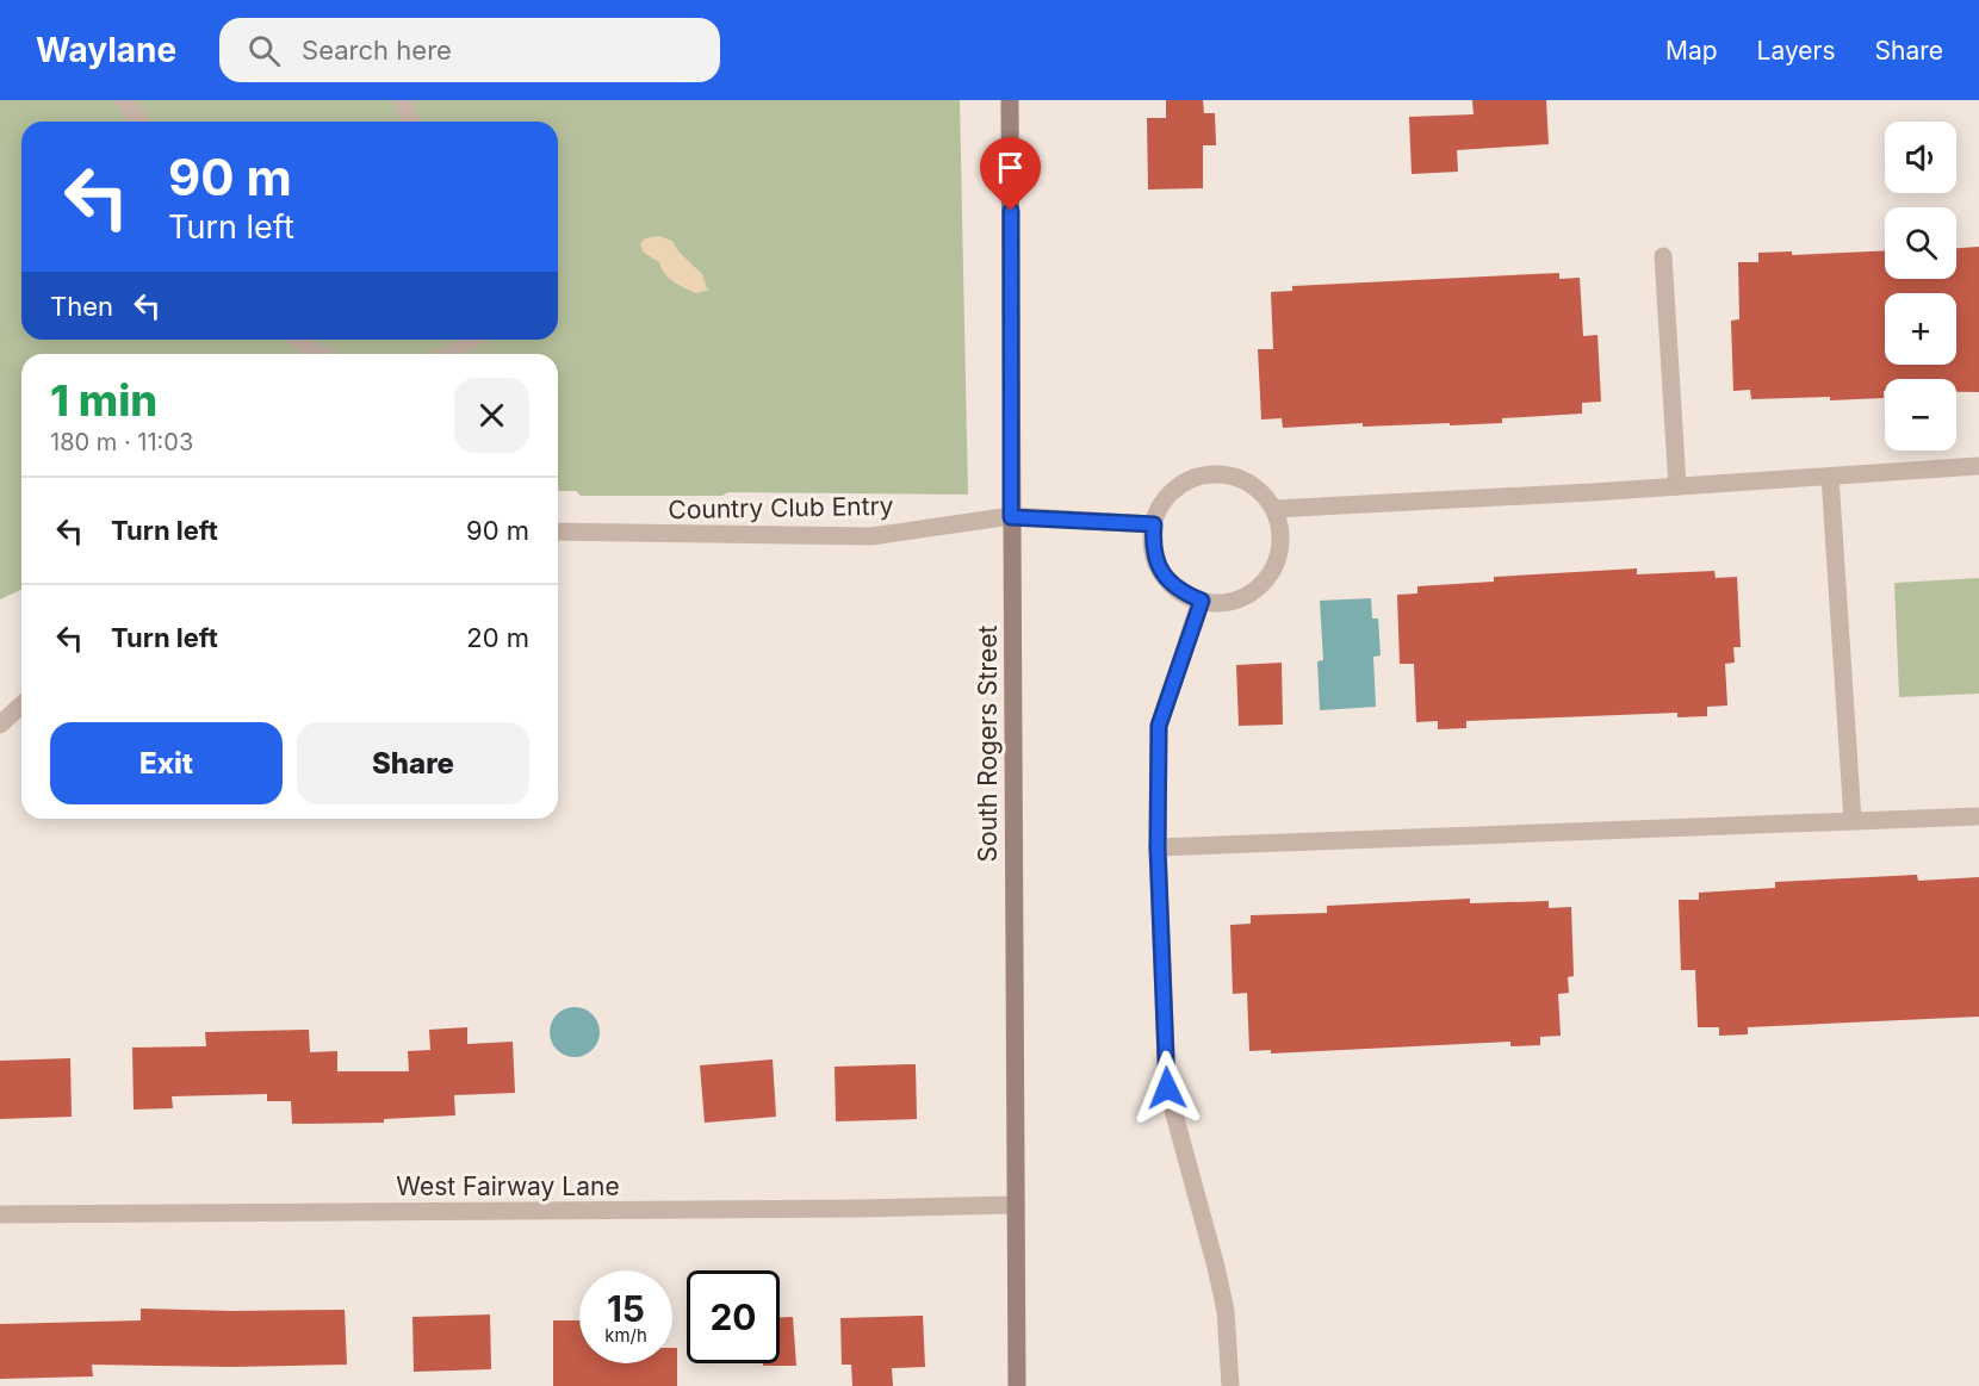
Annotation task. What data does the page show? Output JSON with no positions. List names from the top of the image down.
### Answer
{
  "streets": {
    "street": ["Country Club Entry", "South Rogers Street", "West Fairway Lane"]
  },
  "crossings": [
    ["Country Club Entry", "South Rogers Street"],
    ["South Rogers Street", "West Fairway Lane"]
  ],
  "page": {
    "header": "Waylane",
    "search": "Search here",
    "nav": ["Map", "Layers", "Share"],
    "map_buttons": ["+", "−"],
    "turn": ["90 m", "Turn left"],
    "then": "Then",
    "heading": ["1 min", "180 m · 11:03"],
    "list": [
      {
        "name": "Turn left",
        "value": "90 m"
      },
      {
        "name": "Turn left",
        "value": "20 m"
      }
    ],
    "buttons": ["Exit", "Share"],
    "speed": "15 km/h",
    "limit": "20"
  }
}
